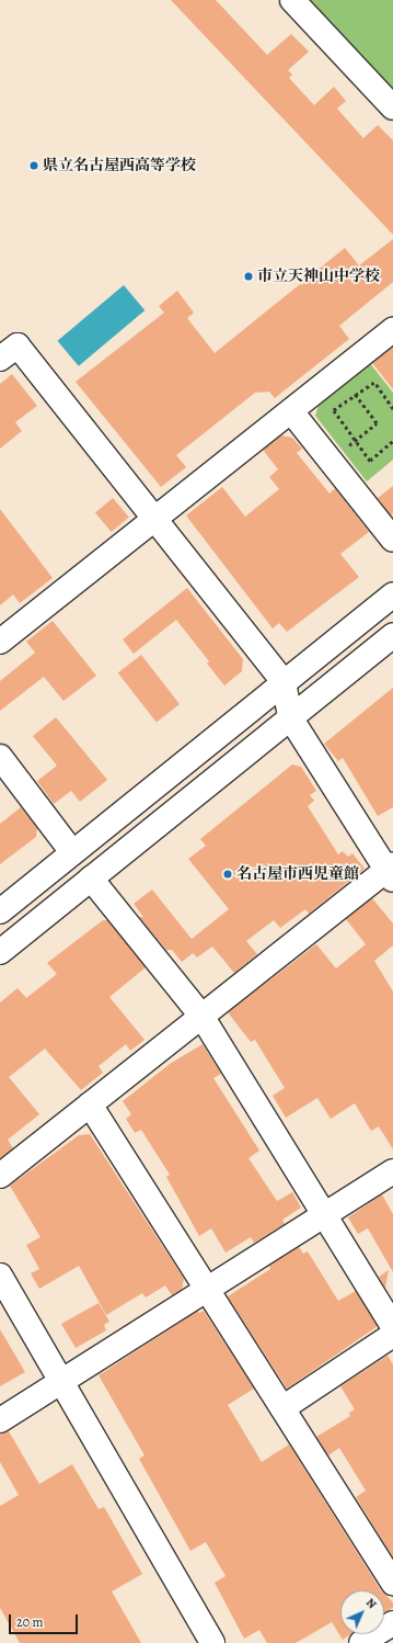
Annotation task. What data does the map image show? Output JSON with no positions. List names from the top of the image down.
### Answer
{
  "places": ["県立名古屋西高等学校", "市立天神山中学校", "名古屋市西児童館"],
  "scale_bar": "20 m",
  "north": "top right"
}
